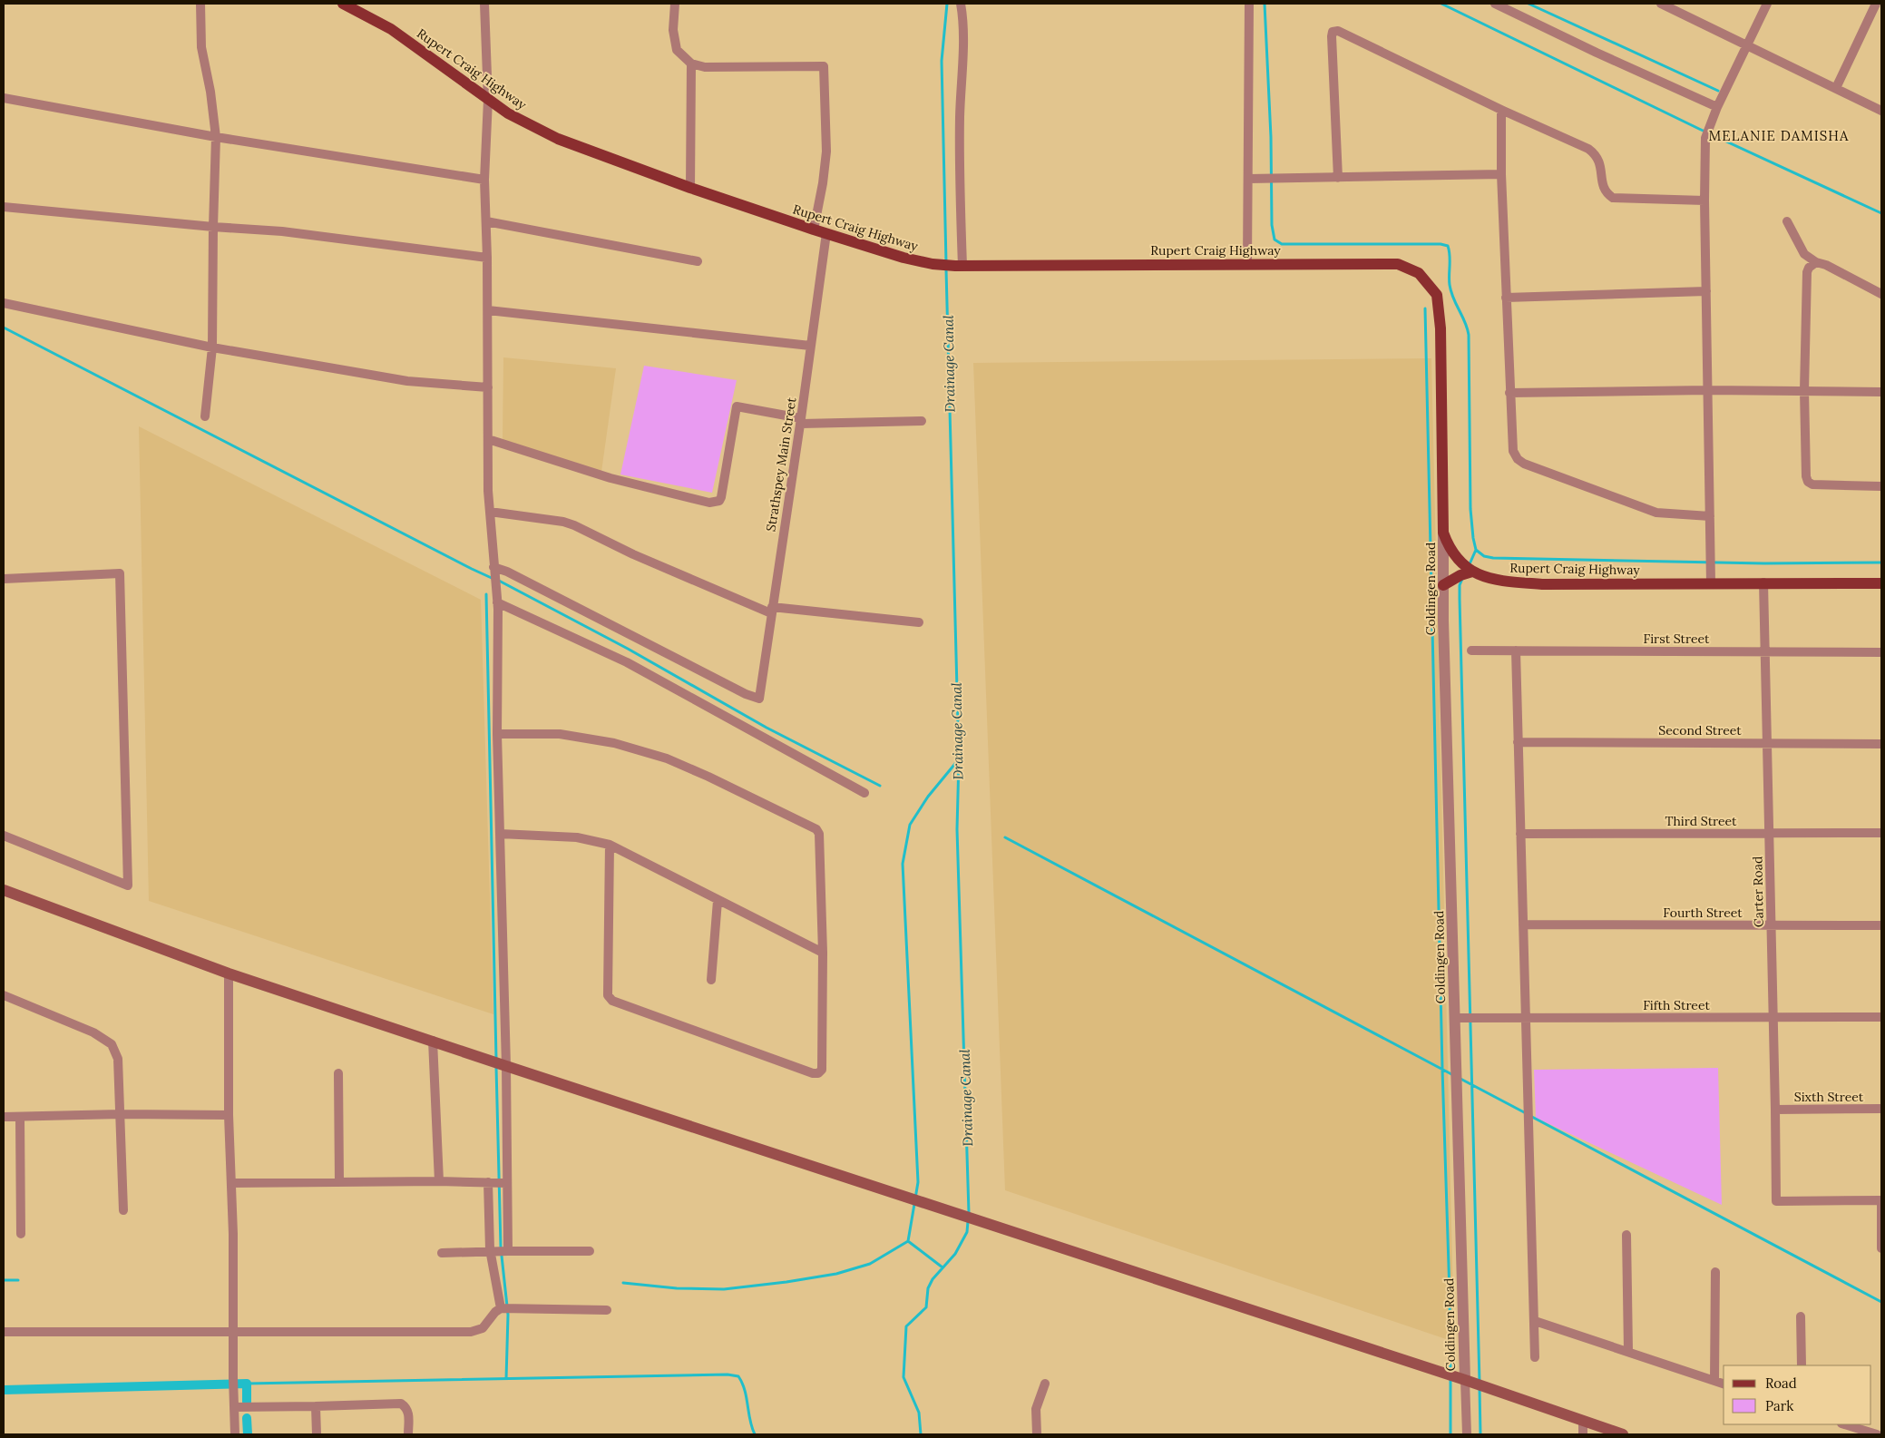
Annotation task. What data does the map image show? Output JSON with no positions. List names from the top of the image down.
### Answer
{
  "streets": {
    "main road": ["Rupert Craig Highway"],
    "street": [
      "Strathspey Main Street",
      "Coldingen Road",
      "First Street",
      "Second Street",
      "Third Street",
      "Carter Road",
      "Fourth Street",
      "Fifth Street",
      "Sixth Street"
    ]
  },
  "crossings": [
    ["Rupert Craig Highway", "Strathspey Main Street"],
    ["Rupert Craig Highway", "Coldingen Road"],
    ["Rupert Craig Highway", "Carter Road"],
    ["Coldingen Road", "Fifth Street"],
    ["First Street", "Carter Road"],
    ["Second Street", "Carter Road"],
    ["Third Street", "Carter Road"],
    ["Carter Road", "Fourth Street"],
    ["Carter Road", "Fifth Street"],
    ["Carter Road", "Sixth Street"]
  ],
  "districts": ["MELANIE DAMISHA"],
  "water": ["Drainage Canal"],
  "legend": ["Road", "Park"]
}
